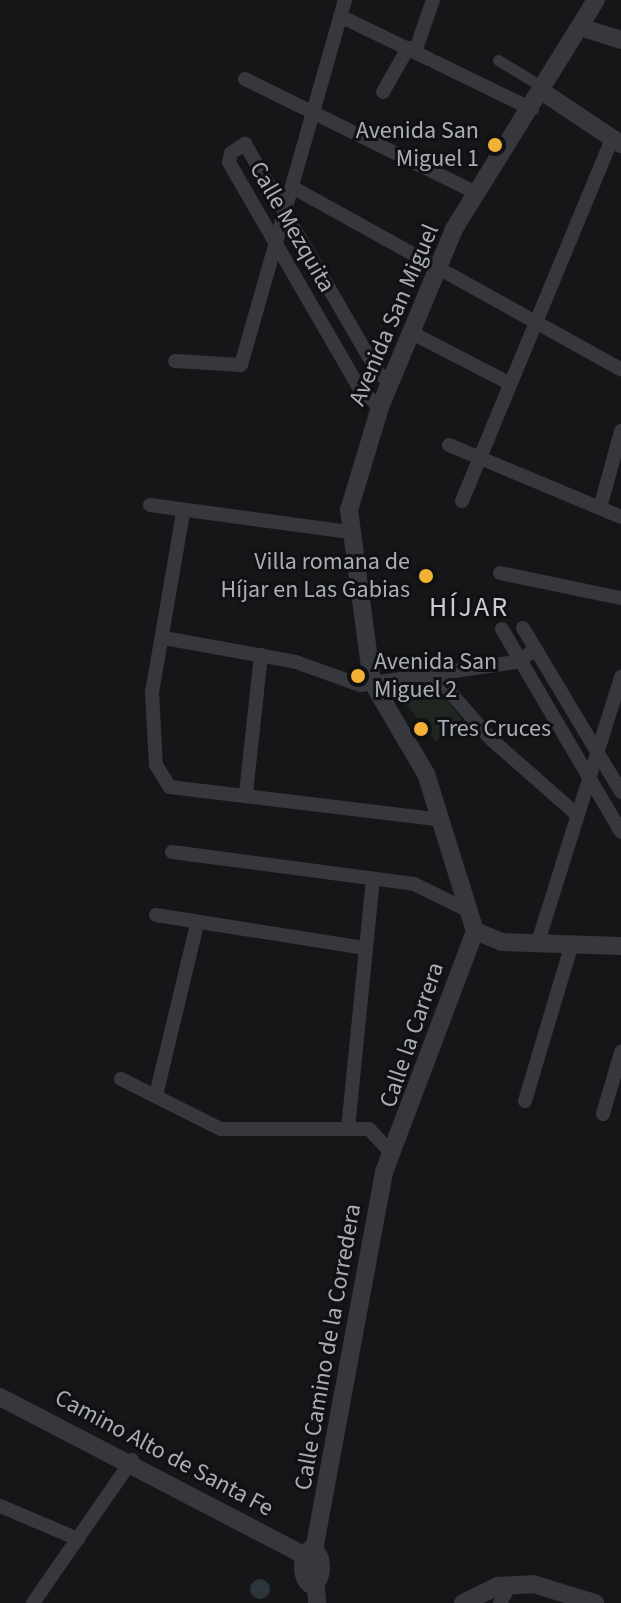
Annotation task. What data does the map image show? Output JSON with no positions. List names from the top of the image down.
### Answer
{
  "streets": {
    "street": [
      "Calle Mezquita",
      "Avenida San Miguel",
      "Calle la Carrera",
      "Calle Camino de la Corredera",
      "Camino Alto de Santa Fe"
    ]
  },
  "crossings": [
    ["Calle Mezquita", "Avenida San Miguel"],
    ["Calle la Carrera", "Calle Camino de la Corredera"],
    ["Calle Camino de la Corredera", "Camino Alto de Santa Fe"]
  ],
  "districts": ["HÍJAR"],
  "places": [
    "Avenida San Miguel 1",
    "Villa romana de Híjar en Las Gabias",
    "Avenida San Miguel 2",
    "Tres Cruces"
  ]
}
